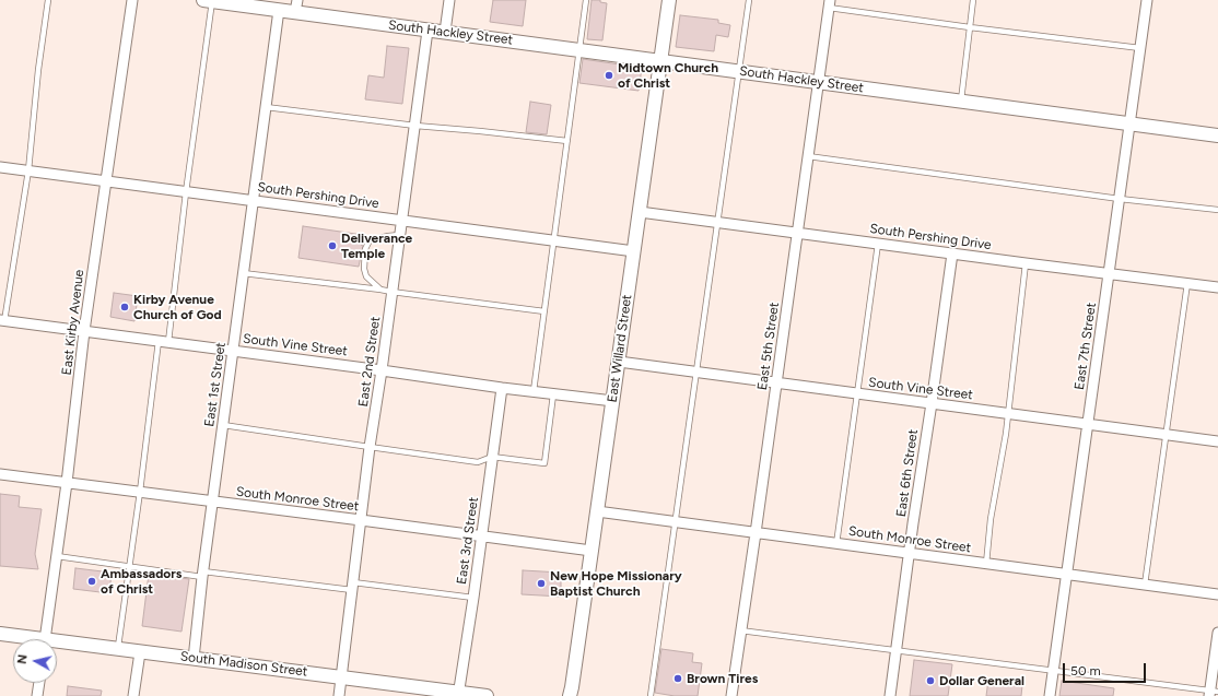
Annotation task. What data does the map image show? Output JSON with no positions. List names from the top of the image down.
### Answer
{
  "streets": {
    "street": [
      "South Hackley Street",
      "South Pershing Drive",
      "East Kirby Avenue",
      "South Vine Street",
      "East 5th Street",
      "East 7th Street",
      "East Willard Street",
      "East 2nd Street",
      "East 1st Street",
      "East 6th Street",
      "South Monroe Street",
      "East 3rd Street",
      "South Madison Street"
    ]
  },
  "crossings": [
    ["South Hackley Street", "East 5th Street"],
    ["South Hackley Street", "East 7th Street"],
    ["South Hackley Street", "East Willard Street"],
    ["South Hackley Street", "East 2nd Street"],
    ["South Hackley Street", "East 1st Street"],
    ["South Pershing Drive", "East Kirby Avenue"],
    ["South Pershing Drive", "East 5th Street"],
    ["South Pershing Drive", "East 7th Street"],
    ["South Pershing Drive", "East Willard Street"],
    ["South Pershing Drive", "East 2nd Street"],
    ["South Pershing Drive", "East 1st Street"],
    ["South Pershing Drive", "East 6th Street"],
    ["East Kirby Avenue", "South Vine Street"],
    ["East Kirby Avenue", "South Monroe Street"],
    ["South Vine Street", "East 5th Street"],
    ["South Vine Street", "East 7th Street"],
    ["South Vine Street", "East Willard Street"],
    ["South Vine Street", "East 2nd Street"],
    ["South Vine Street", "East 1st Street"],
    ["South Vine Street", "East 6th Street"],
    ["South Vine Street", "East 3rd Street"],
    ["East 5th Street", "South Monroe Street"],
    ["East 7th Street", "South Monroe Street"],
    ["East Willard Street", "South Monroe Street"],
    ["East 2nd Street", "South Monroe Street"],
    ["East 2nd Street", "South Madison Street"],
    ["East 1st Street", "South Monroe Street"],
    ["East 1st Street", "South Madison Street"],
    ["East 6th Street", "South Monroe Street"],
    ["South Monroe Street", "East 3rd Street"],
    ["East 3rd Street", "South Madison Street"]
  ],
  "places": [
    "Midtown Church of Christ",
    "Deliverance Temple",
    "Kirby Avenue Church of God",
    "Ambassadors of Christ",
    "New Hope Missionary Baptist Church",
    "Brown Tires",
    "Dollar General"
  ],
  "scale_bar": "50 m",
  "north": "left"
}
